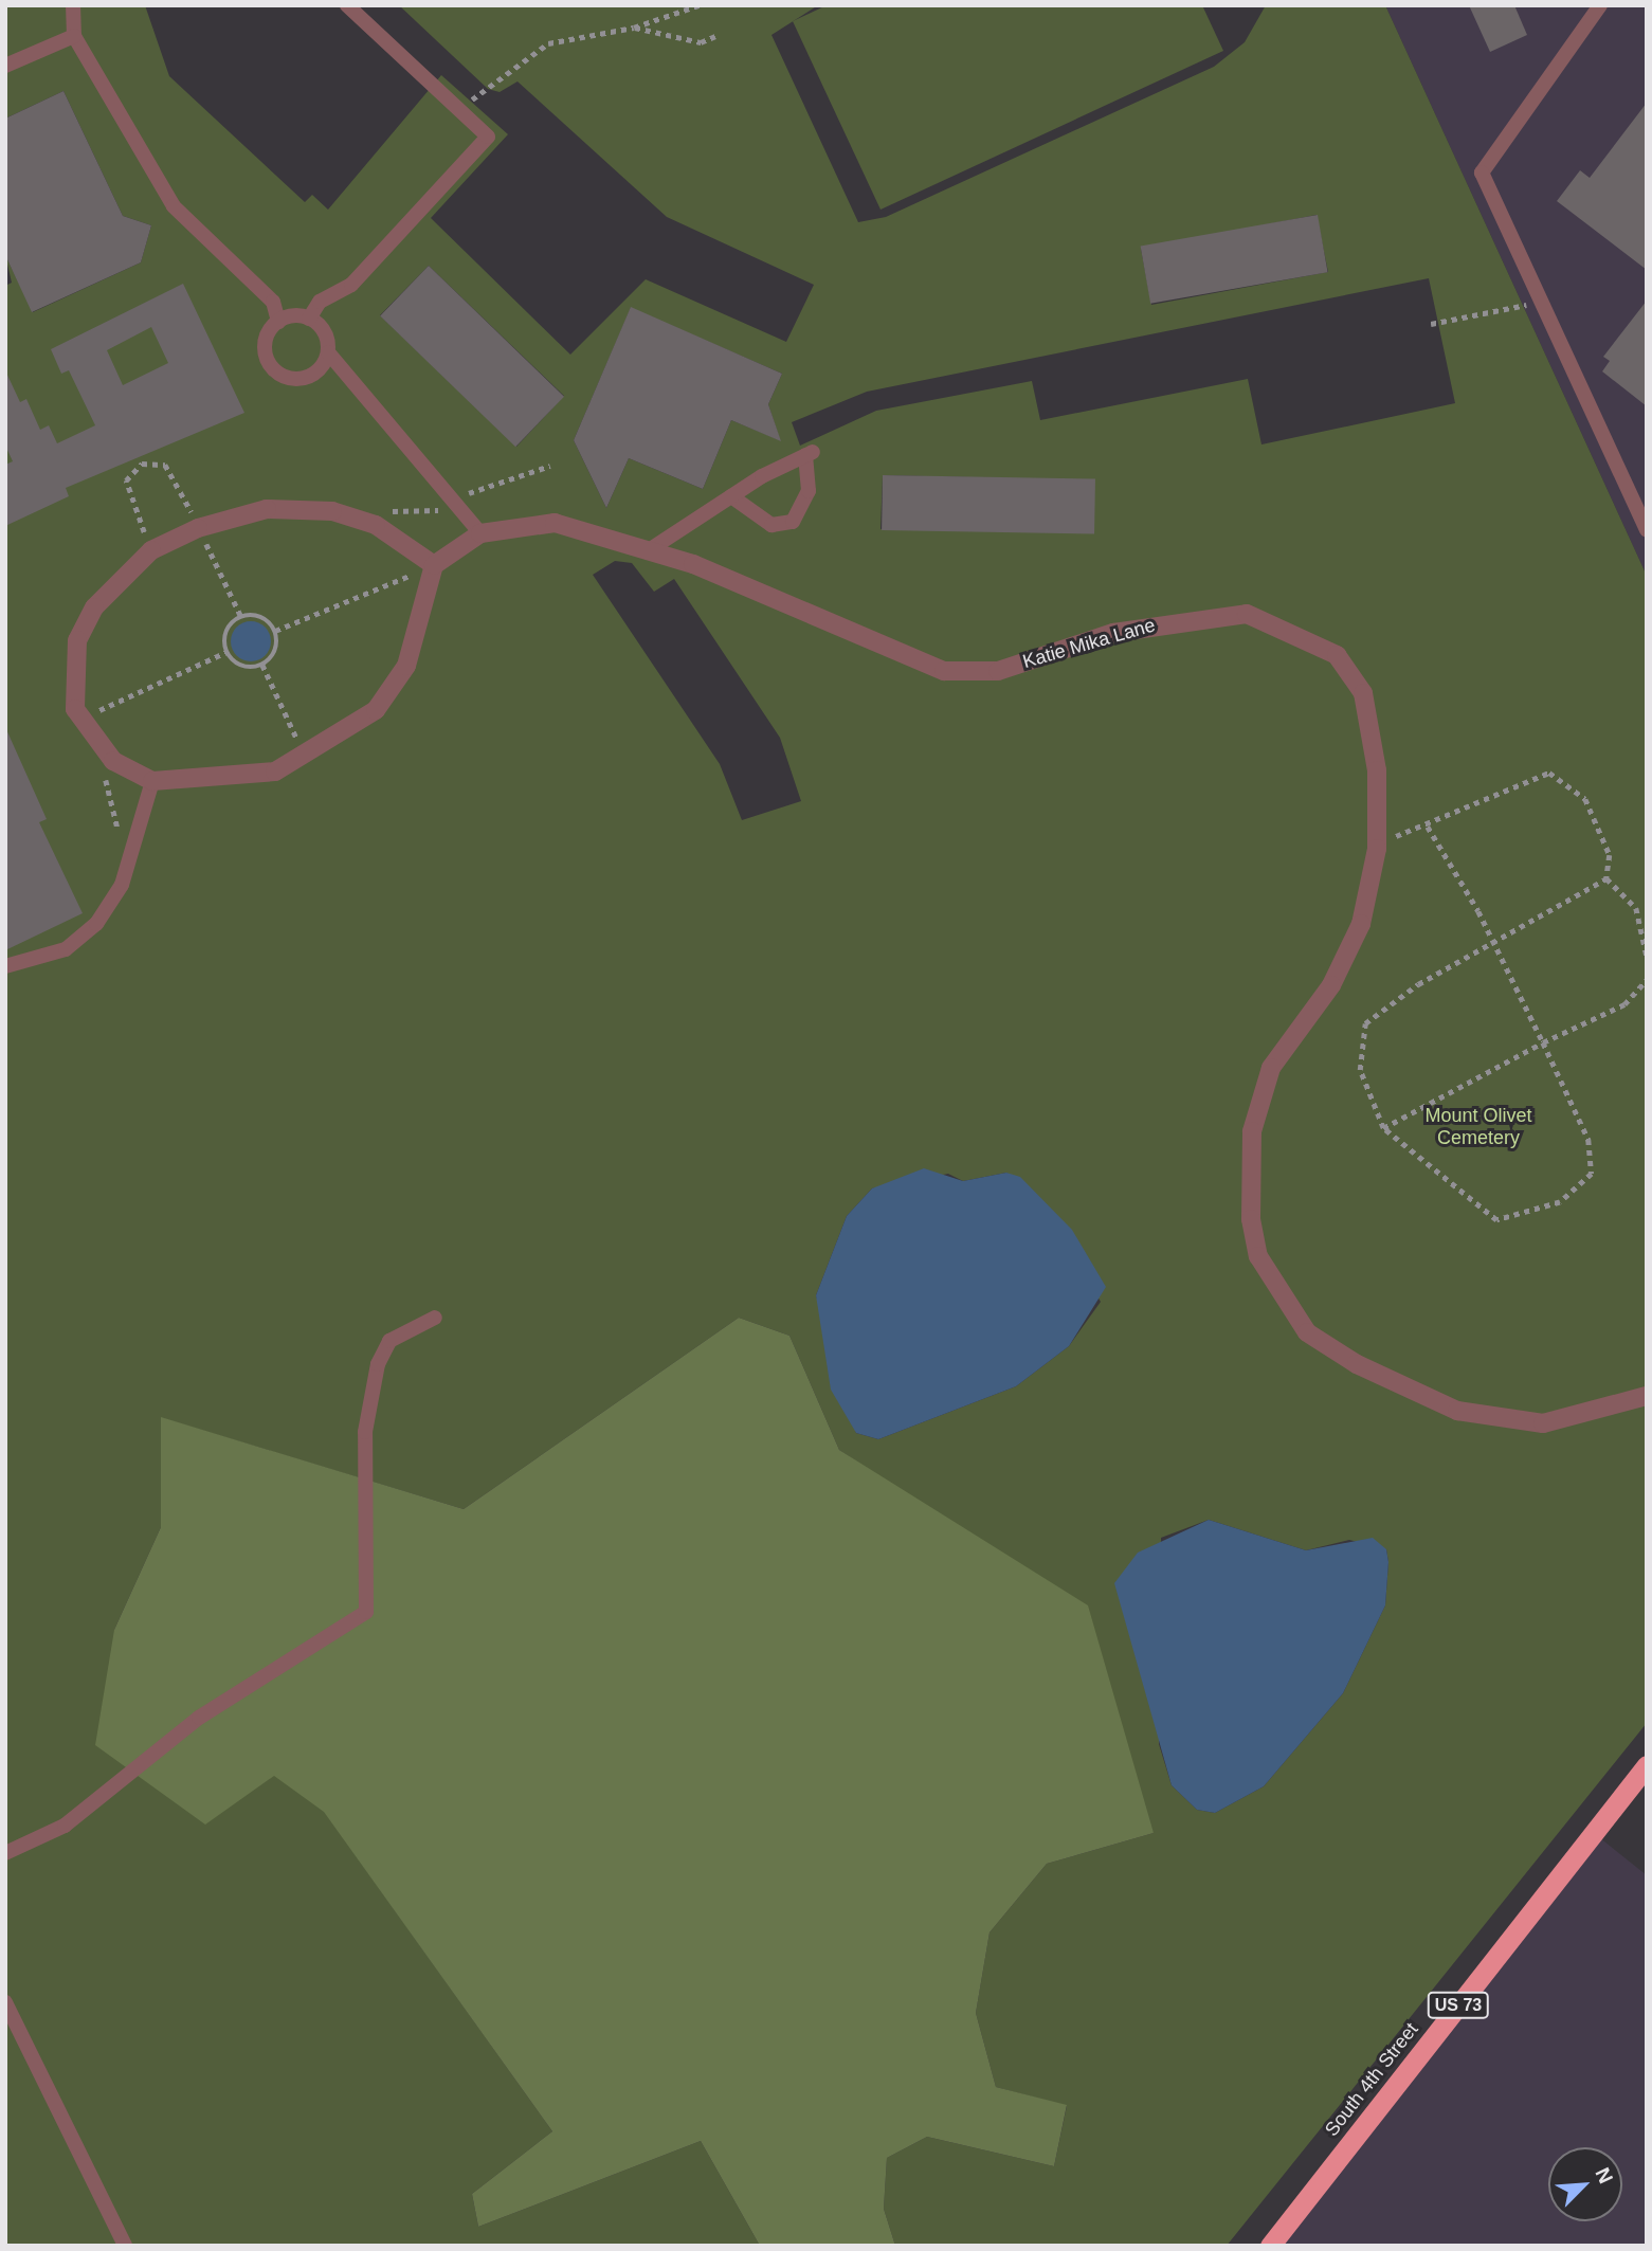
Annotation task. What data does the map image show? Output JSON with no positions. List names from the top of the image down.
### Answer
{
  "streets": {
    "highway": ["US 73", "South 4th Street"],
    "street": ["Katie Mika Lane"]
  },
  "parks": ["Mount Olivet Cemetery"],
  "north": "top right"
}
